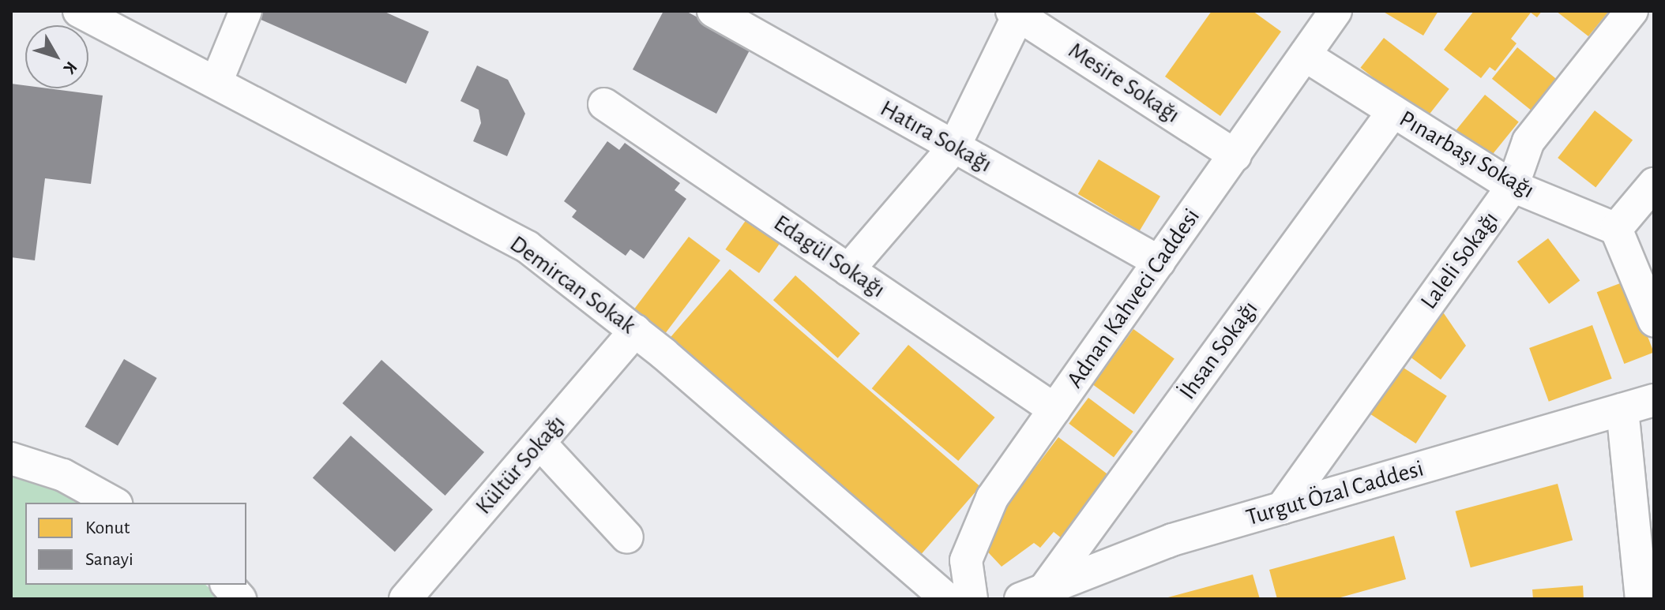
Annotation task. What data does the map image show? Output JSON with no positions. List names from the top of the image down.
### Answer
{
  "streets": {
    "street": [
      "Mesire Sokağı",
      "Hatıra Sokağı",
      "Pınarbaşı Sokağı",
      "Edagül Sokağı",
      "Laleli Sokağı",
      "Demircan Sokak",
      "Adnan Kahveci Caddesi",
      "İhsan Sokağı",
      "Kültür Sokağı",
      "Turgut Özal Caddesi"
    ]
  },
  "crossings": [
    ["Mesire Sokağı", "Adnan Kahveci Caddesi"],
    ["Hatıra Sokağı", "Adnan Kahveci Caddesi"],
    ["Pınarbaşı Sokağı", "Laleli Sokağı"],
    ["Pınarbaşı Sokağı", "Adnan Kahveci Caddesi"],
    ["Pınarbaşı Sokağı", "İhsan Sokağı"],
    ["Edagül Sokağı", "Adnan Kahveci Caddesi"],
    ["Laleli Sokağı", "Turgut Özal Caddesi"],
    ["Demircan Sokak", "Kültür Sokağı"],
    ["İhsan Sokağı", "Turgut Özal Caddesi"]
  ],
  "legend": ["Konut", "Sanayi"],
  "north": "bottom right"
}
